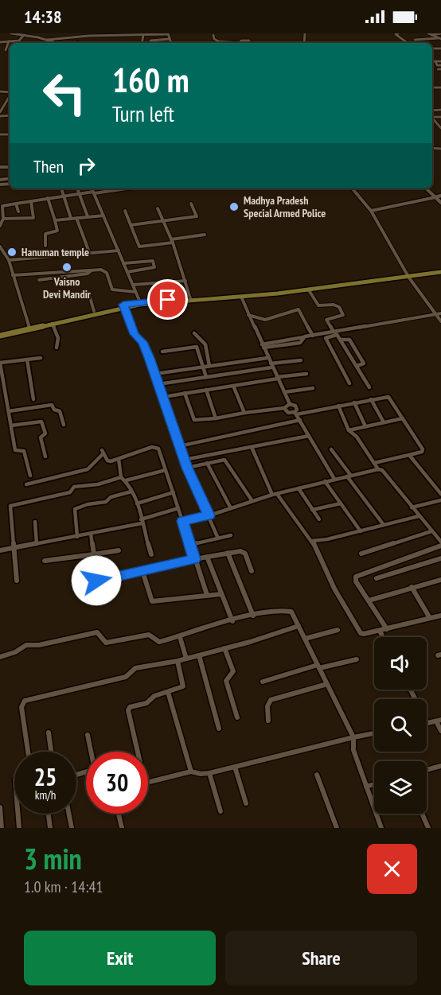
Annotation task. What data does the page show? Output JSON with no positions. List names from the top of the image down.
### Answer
{
  "places": ["Madhya Pradesh Special Armed Police", "Hanuman temple", "Vaisno Devi Mandir"],
  "page": {
    "status": "14:38",
    "turn": ["160 m", "Turn left"],
    "then": "Then",
    "speed": "25 km/h",
    "limit": "30",
    "heading": ["3 min", "1.0 km · 14:41"],
    "buttons": ["Exit", "Share"]
  }
}
